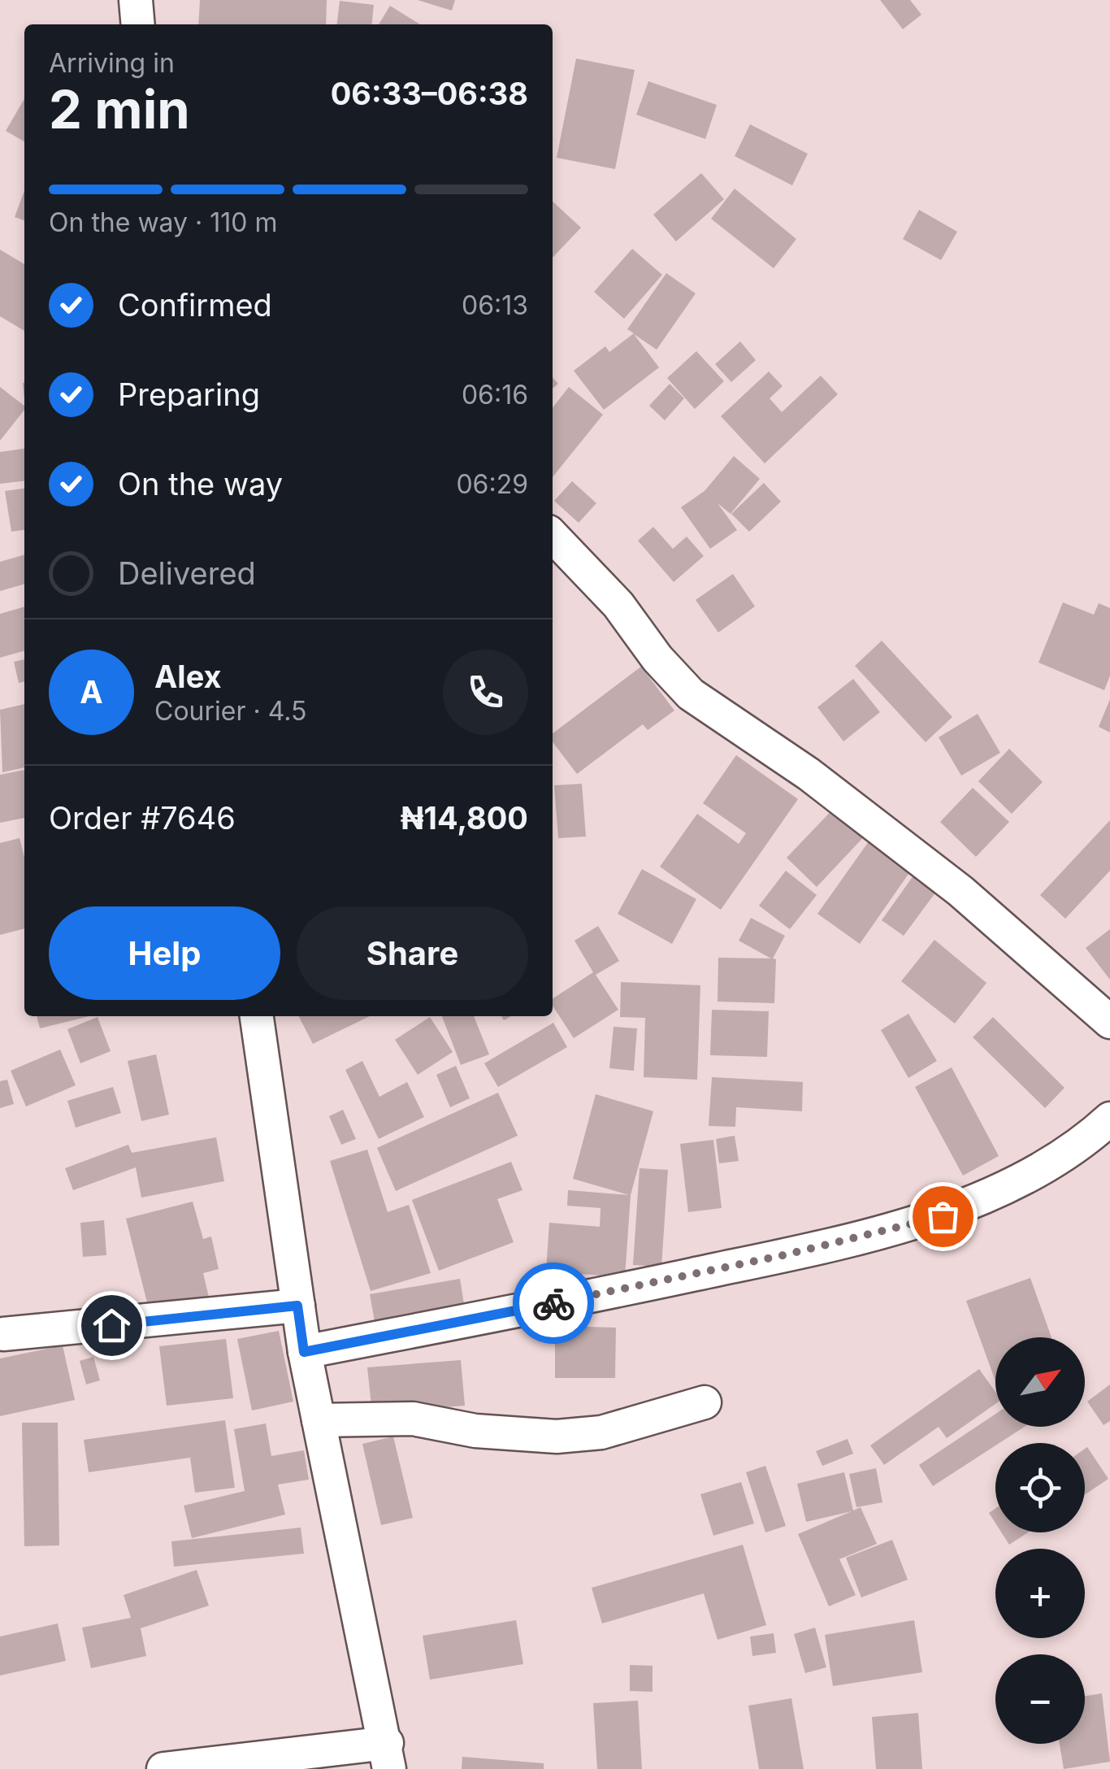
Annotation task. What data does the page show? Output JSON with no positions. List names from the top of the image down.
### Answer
{
  "north": "top right",
  "page": {
    "heading": ["2 min", "Arriving in", "06:33–06:38"],
    "panel": [
      "Alex",
      "Courier · 4.5",
      "Order #7646",
      "₦14,800"
    ],
    "bar": "On the way · 110 m",
    "list": [
      ["Confirmed", "06:13"],
      ["Preparing", "06:16"],
      ["On the way", "06:29"],
      "Delivered"
    ],
    "round": "A",
    "buttons": ["Help", "Share"],
    "map_buttons": ["+", "−"]
  }
}
